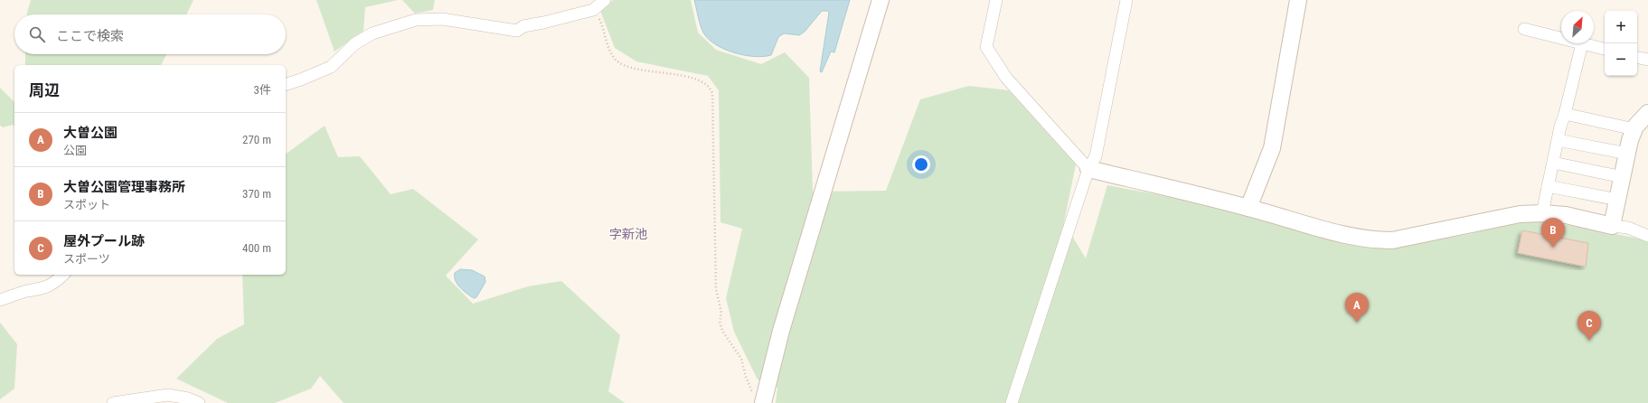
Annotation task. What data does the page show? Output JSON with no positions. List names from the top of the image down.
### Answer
{
  "districts": ["字新池"],
  "north": "top right",
  "page": {
    "map_buttons": ["+", "−"],
    "search": "ここで検索",
    "heading": ["周辺", "3件"],
    "list": [
      {
        "mark": "A",
        "name": "大曽公園",
        "note": "公園",
        "value": "270 m"
      },
      {
        "mark": "B",
        "name": "大曽公園管理事務所",
        "note": "スポット",
        "value": "370 m"
      },
      {
        "mark": "C",
        "name": "屋外プール跡",
        "note": "スポーツ",
        "value": "400 m"
      }
    ],
    "pins": ["B", "A", "C"]
  }
}
